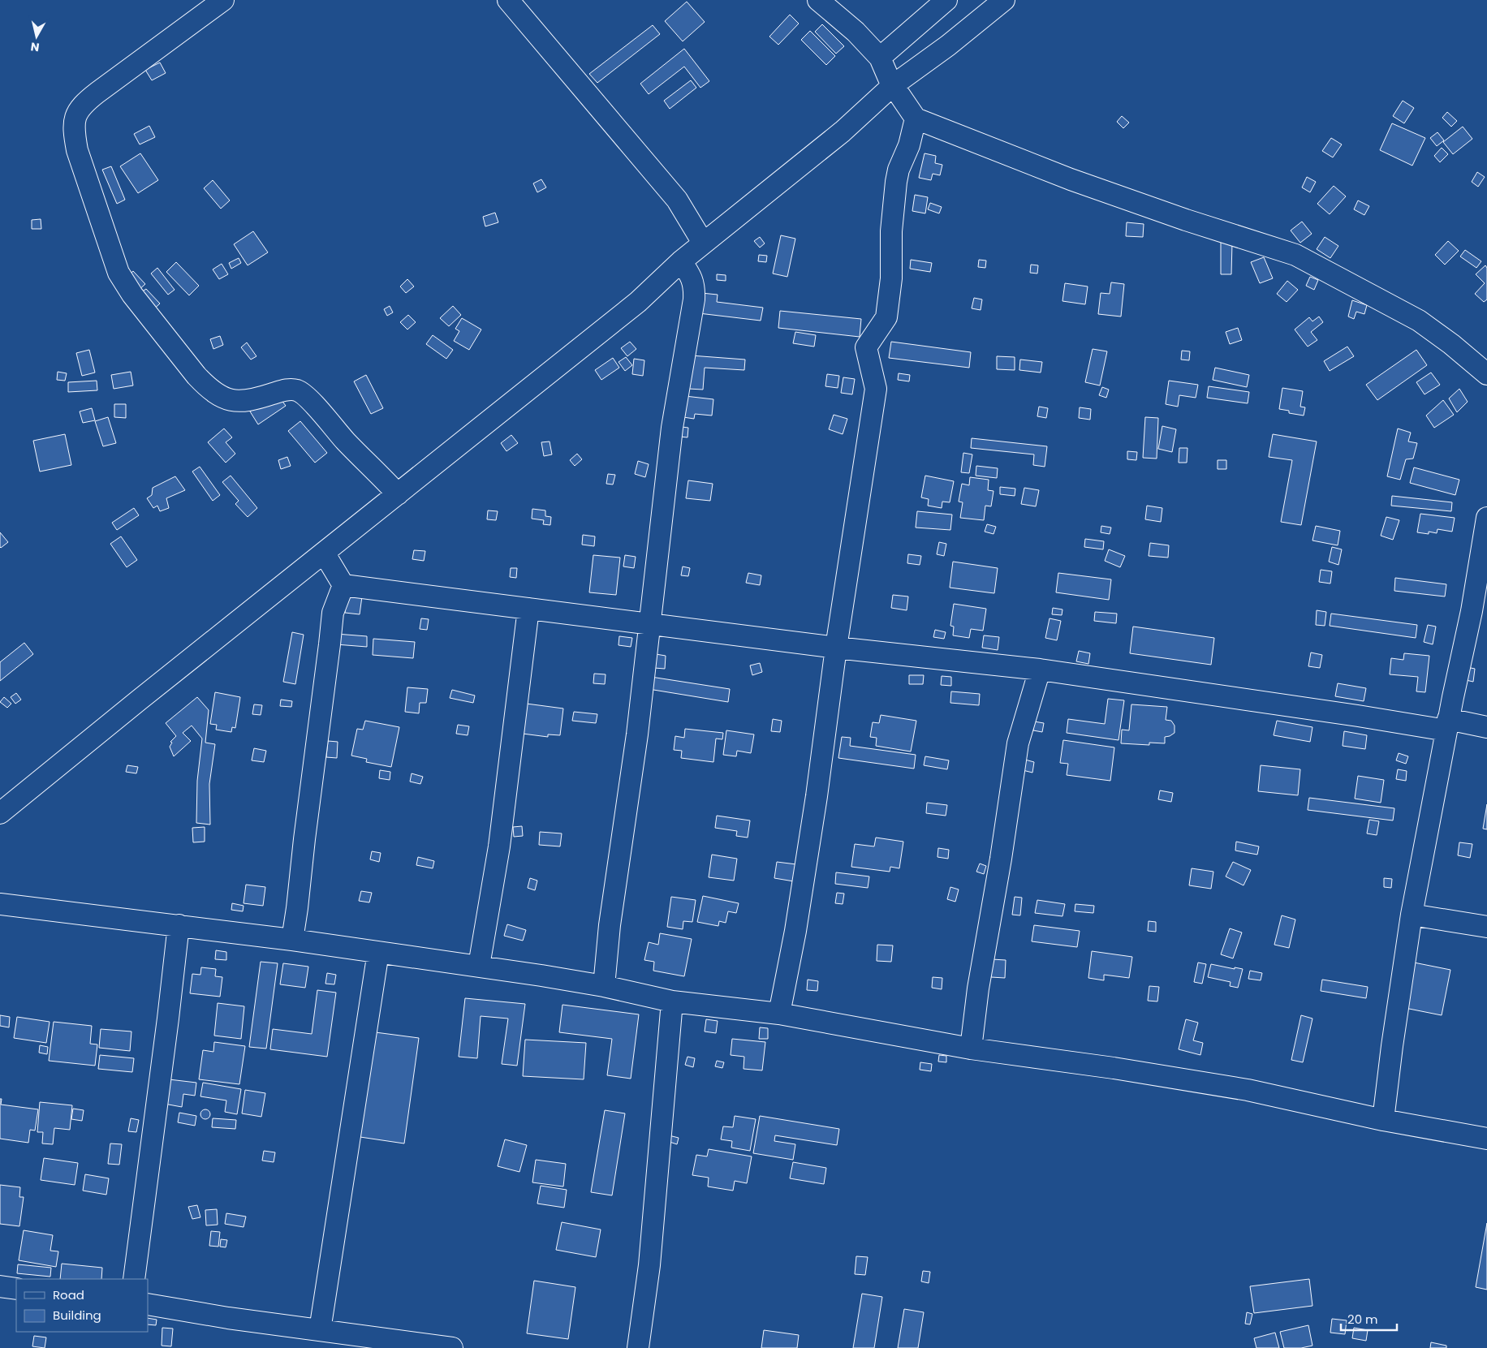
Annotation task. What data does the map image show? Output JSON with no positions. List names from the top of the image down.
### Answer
{
  "legend": ["Road", "Building"],
  "scale_bar": "20 m",
  "north": "bottom"
}
